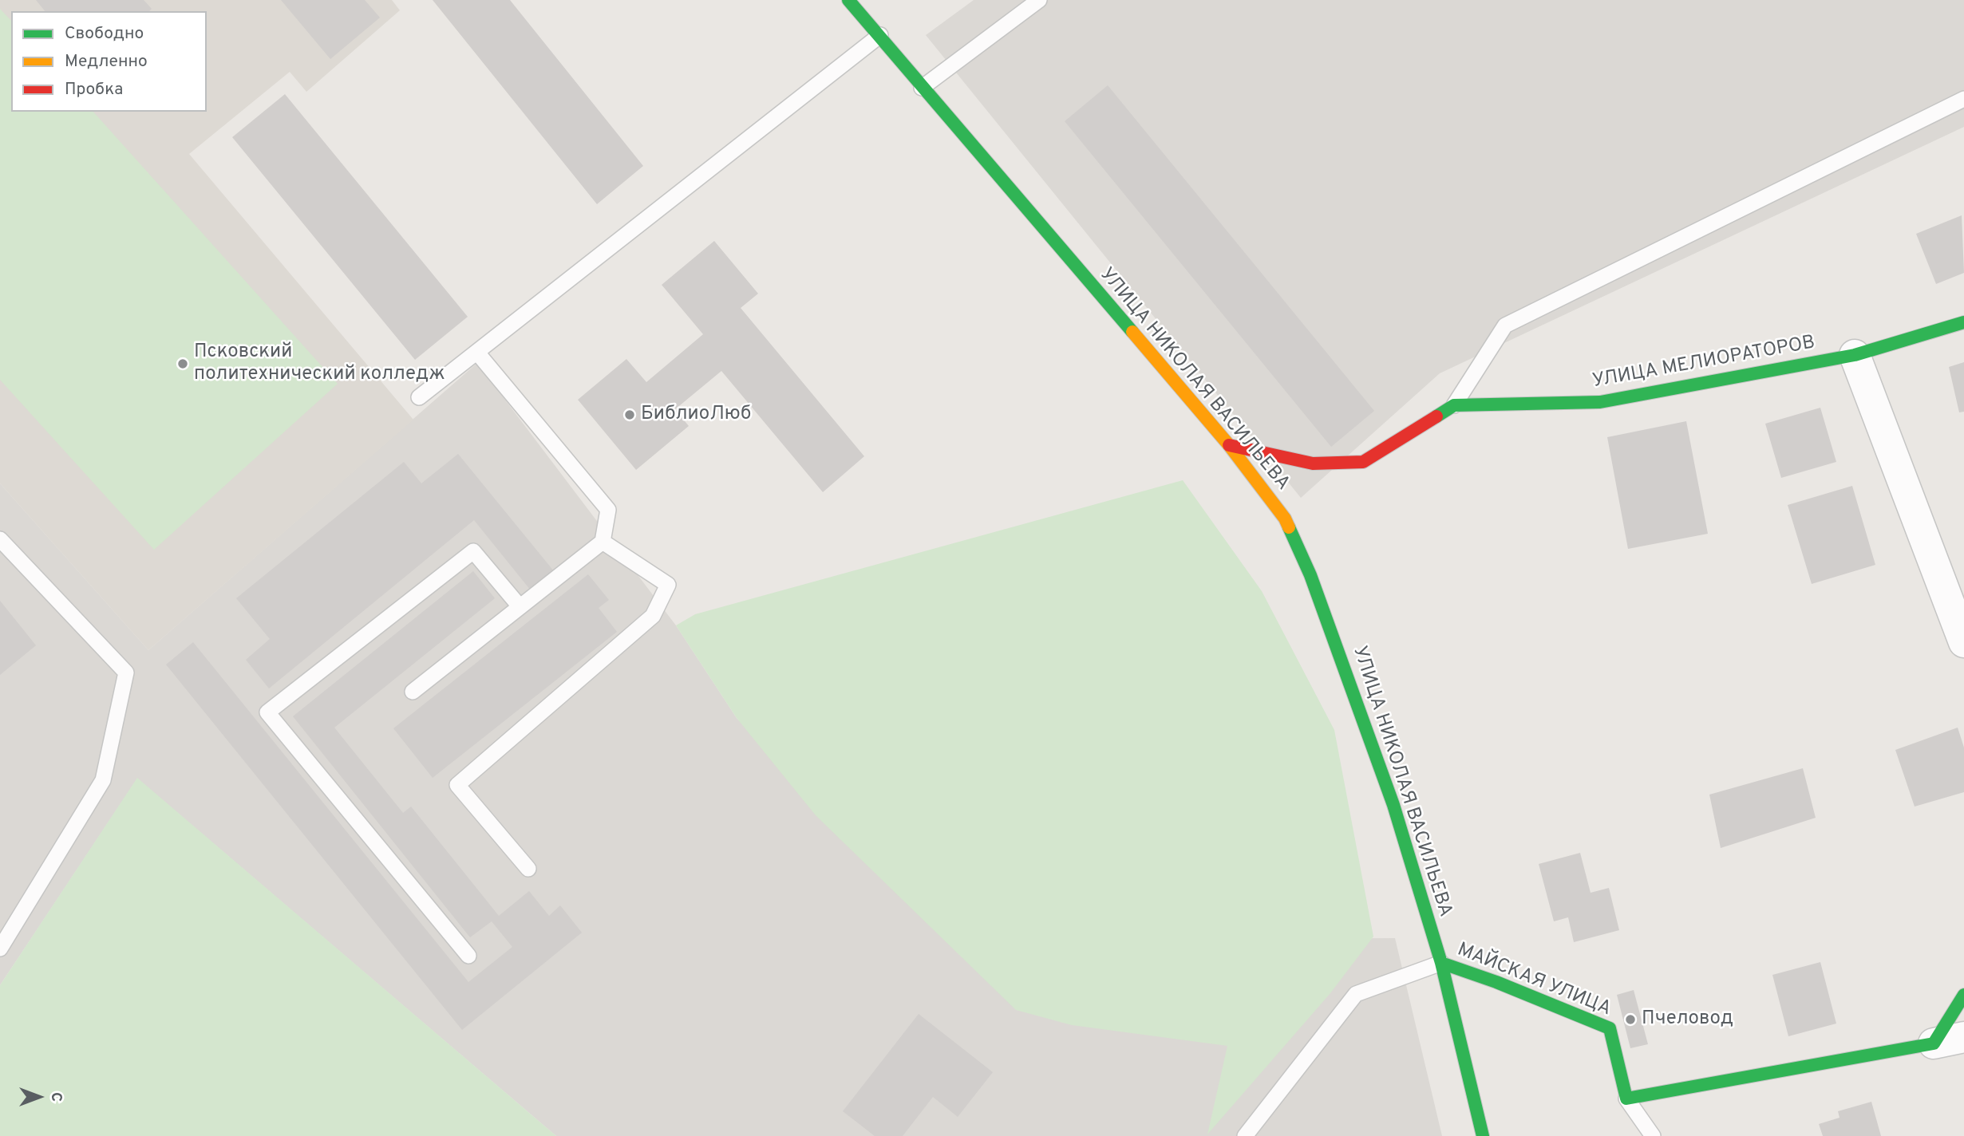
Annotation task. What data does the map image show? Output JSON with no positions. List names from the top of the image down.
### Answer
{
  "streets": {
    "street": ["УЛИЦА МЕЛИОРАТОРОВ", "УЛИЦА НИКОЛАЯ ВАСИЛЬЕВА", "МАЙСКАЯ УЛИЦА"]
  },
  "crossings": [
    ["УЛИЦА НИКОЛАЯ ВАСИЛЬЕВА", "МАЙСКАЯ УЛИЦА"]
  ],
  "places": ["Псковский политехнический колледж", "БиблиоЛюб", "Пчеловод"],
  "legend": ["Свободно", "Медленно", "Пробка"],
  "north": "right"
}
